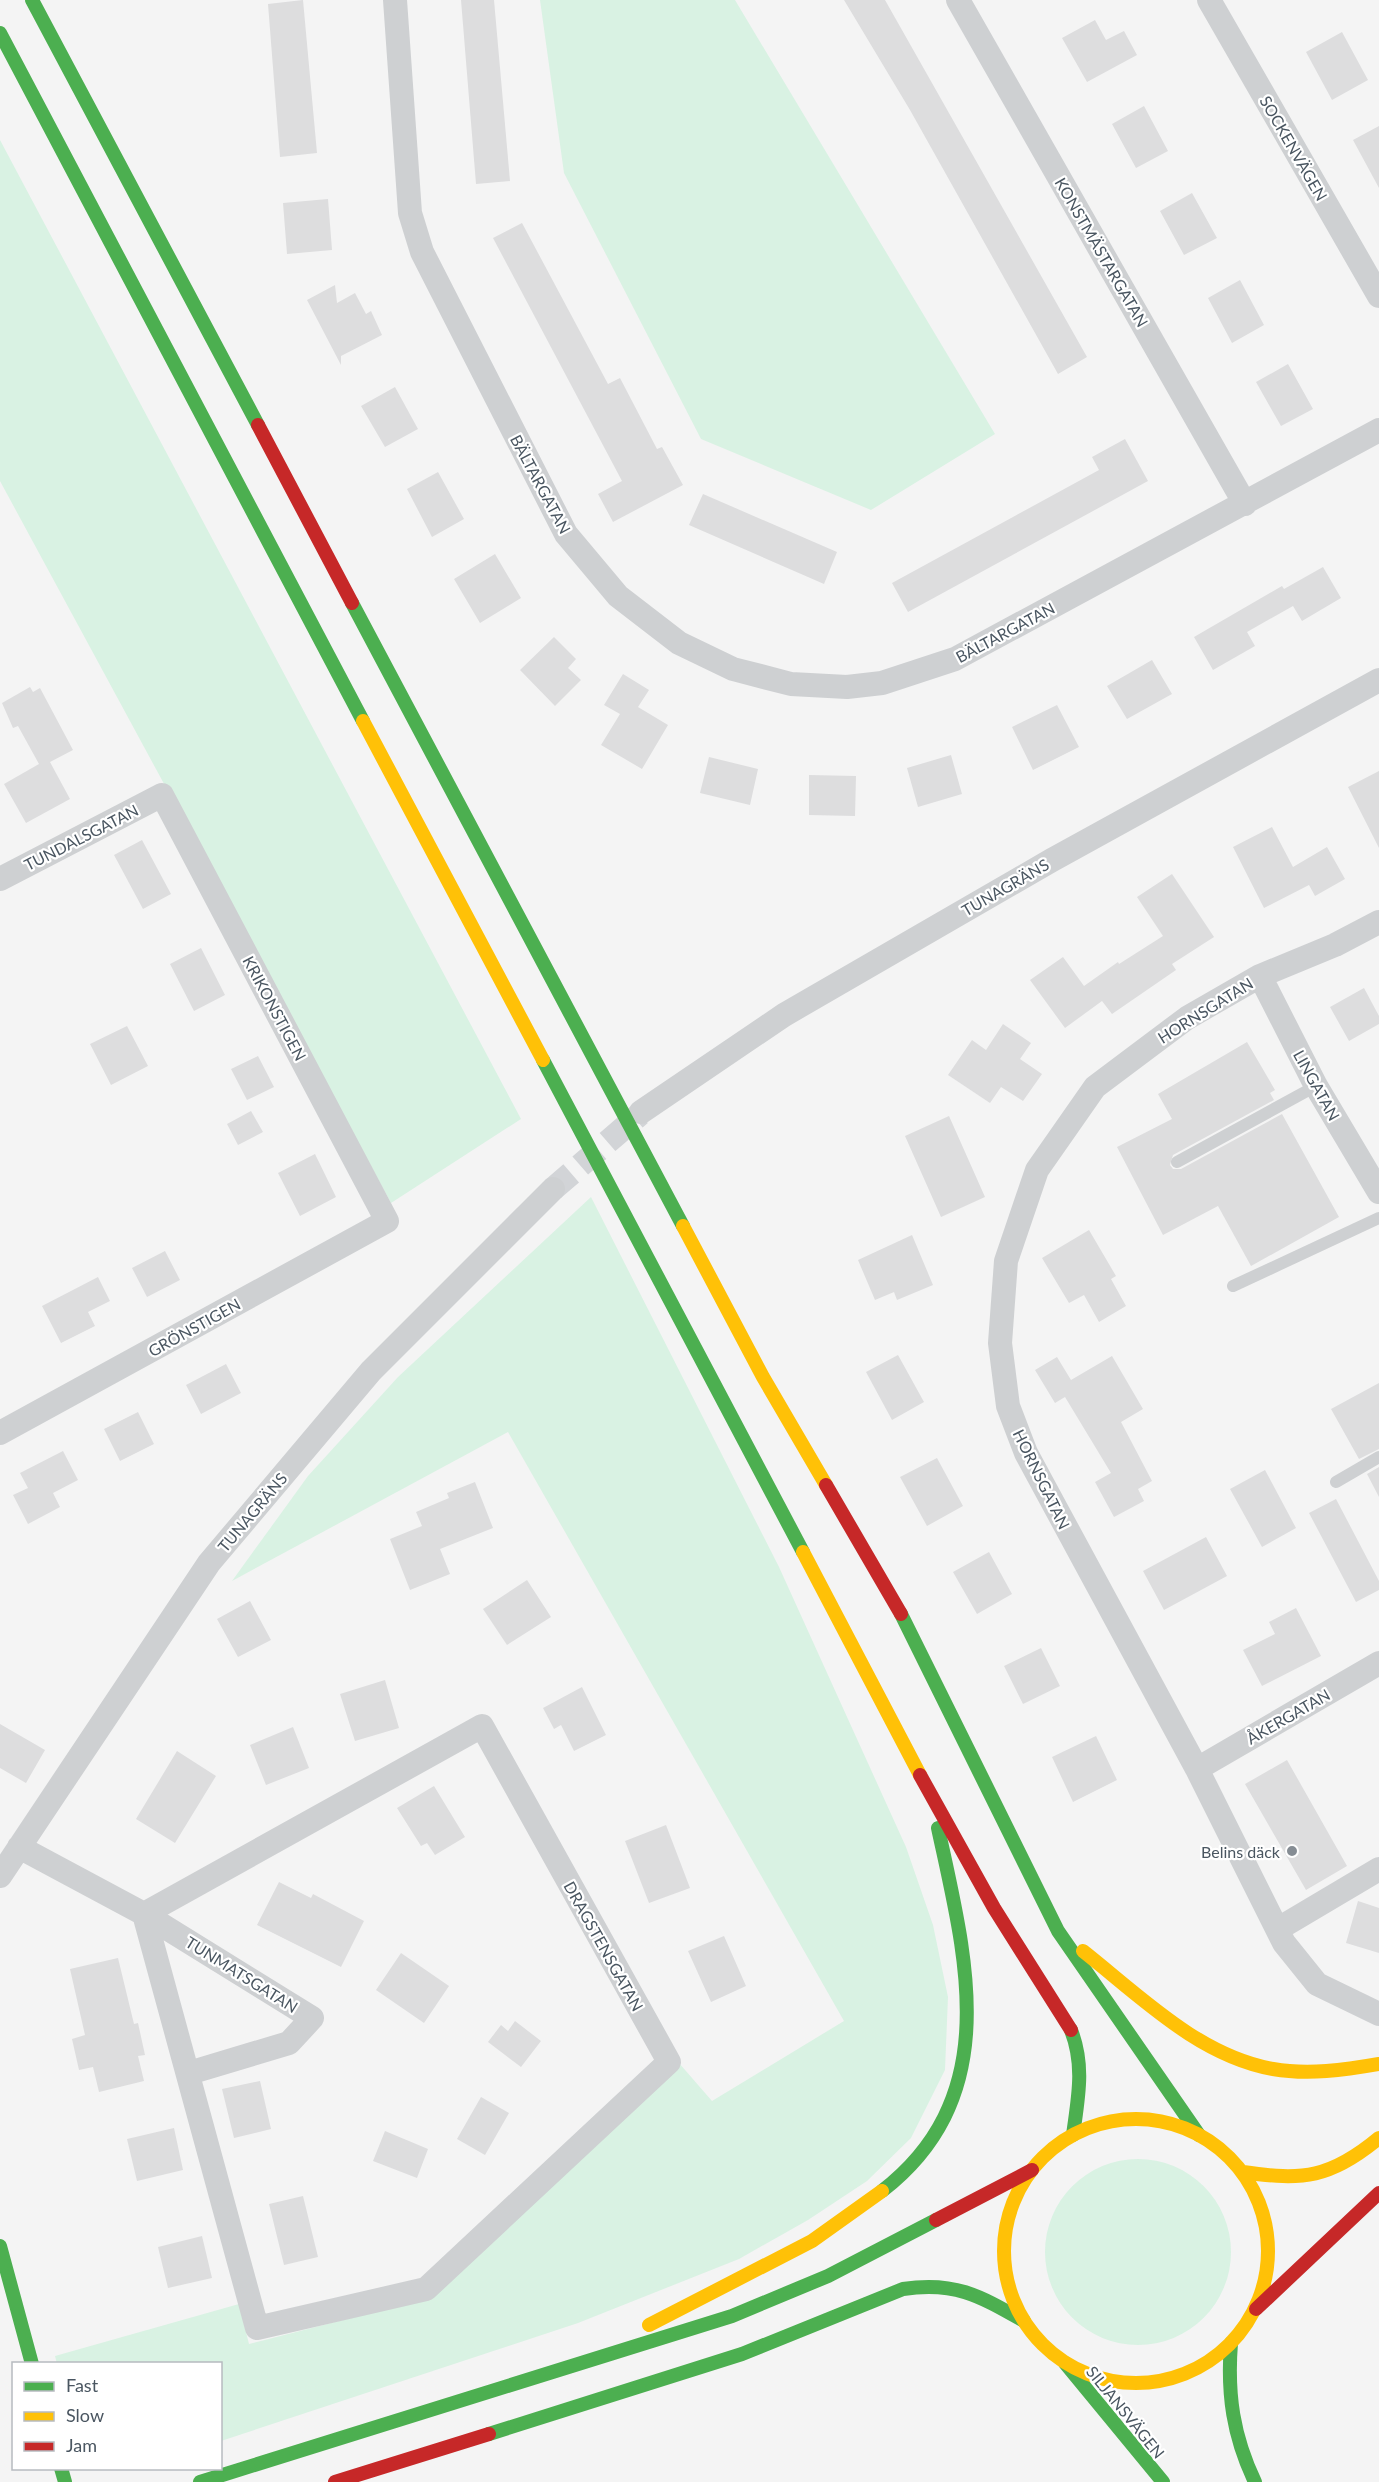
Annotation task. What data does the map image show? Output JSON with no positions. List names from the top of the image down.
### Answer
{
  "streets": {
    "main road": ["SILJANSVÄGEN"],
    "street": [
      "SOCKENVÄGEN",
      "KONSTMÄSTARGATAN",
      "BÄLTARGATAN",
      "TUNDALSGATAN",
      "TUNAGRÄNS",
      "KRIKONSTIGEN",
      "HORNSGATAN",
      "LINGATAN",
      "GRÖNSTIGEN",
      "ÅKERGATAN",
      "DRAGSTENSGATAN",
      "TUNMATSGATAN"
    ]
  },
  "crossings": [
    ["KONSTMÄSTARGATAN", "BÄLTARGATAN"],
    ["TUNDALSGATAN", "KRIKONSTIGEN"],
    ["TUNAGRÄNS", "TUNMATSGATAN"],
    ["KRIKONSTIGEN", "GRÖNSTIGEN"],
    ["HORNSGATAN", "LINGATAN"],
    ["HORNSGATAN", "ÅKERGATAN"],
    ["DRAGSTENSGATAN", "TUNMATSGATAN"]
  ],
  "places": ["Belins däck"],
  "legend": ["Fast", "Slow", "Jam"]
}
